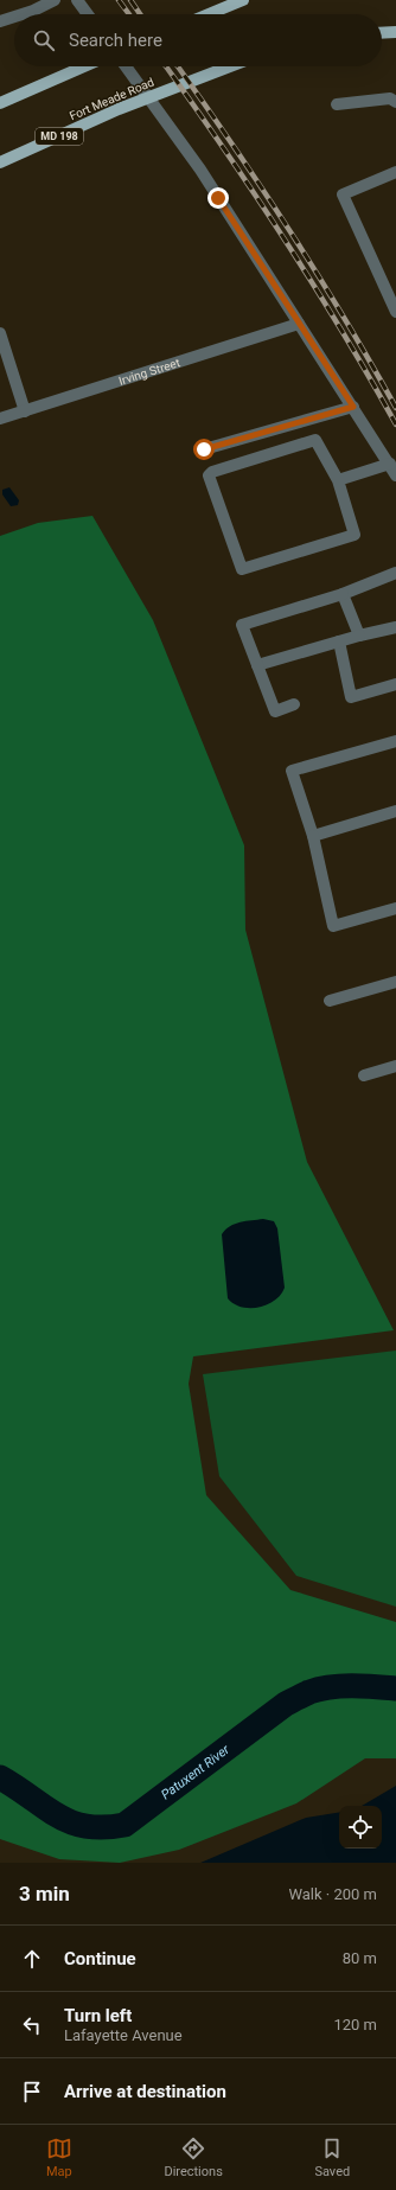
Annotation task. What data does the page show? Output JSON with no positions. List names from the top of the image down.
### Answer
{
  "streets": {
    "main road": ["Fort Meade Road", "MD 198"],
    "street": ["Irving Street"]
  },
  "water": ["Patuxent River"],
  "page": {
    "search": "Search here",
    "heading": ["3 min", "Walk · 200 m"],
    "list": [
      ["Continue", "80 m"],
      ["Turn left", "Lafayette Avenue", "120 m"],
      "Arrive at destination"
    ],
    "nav": ["Map", "Directions", "Saved"]
  }
}
